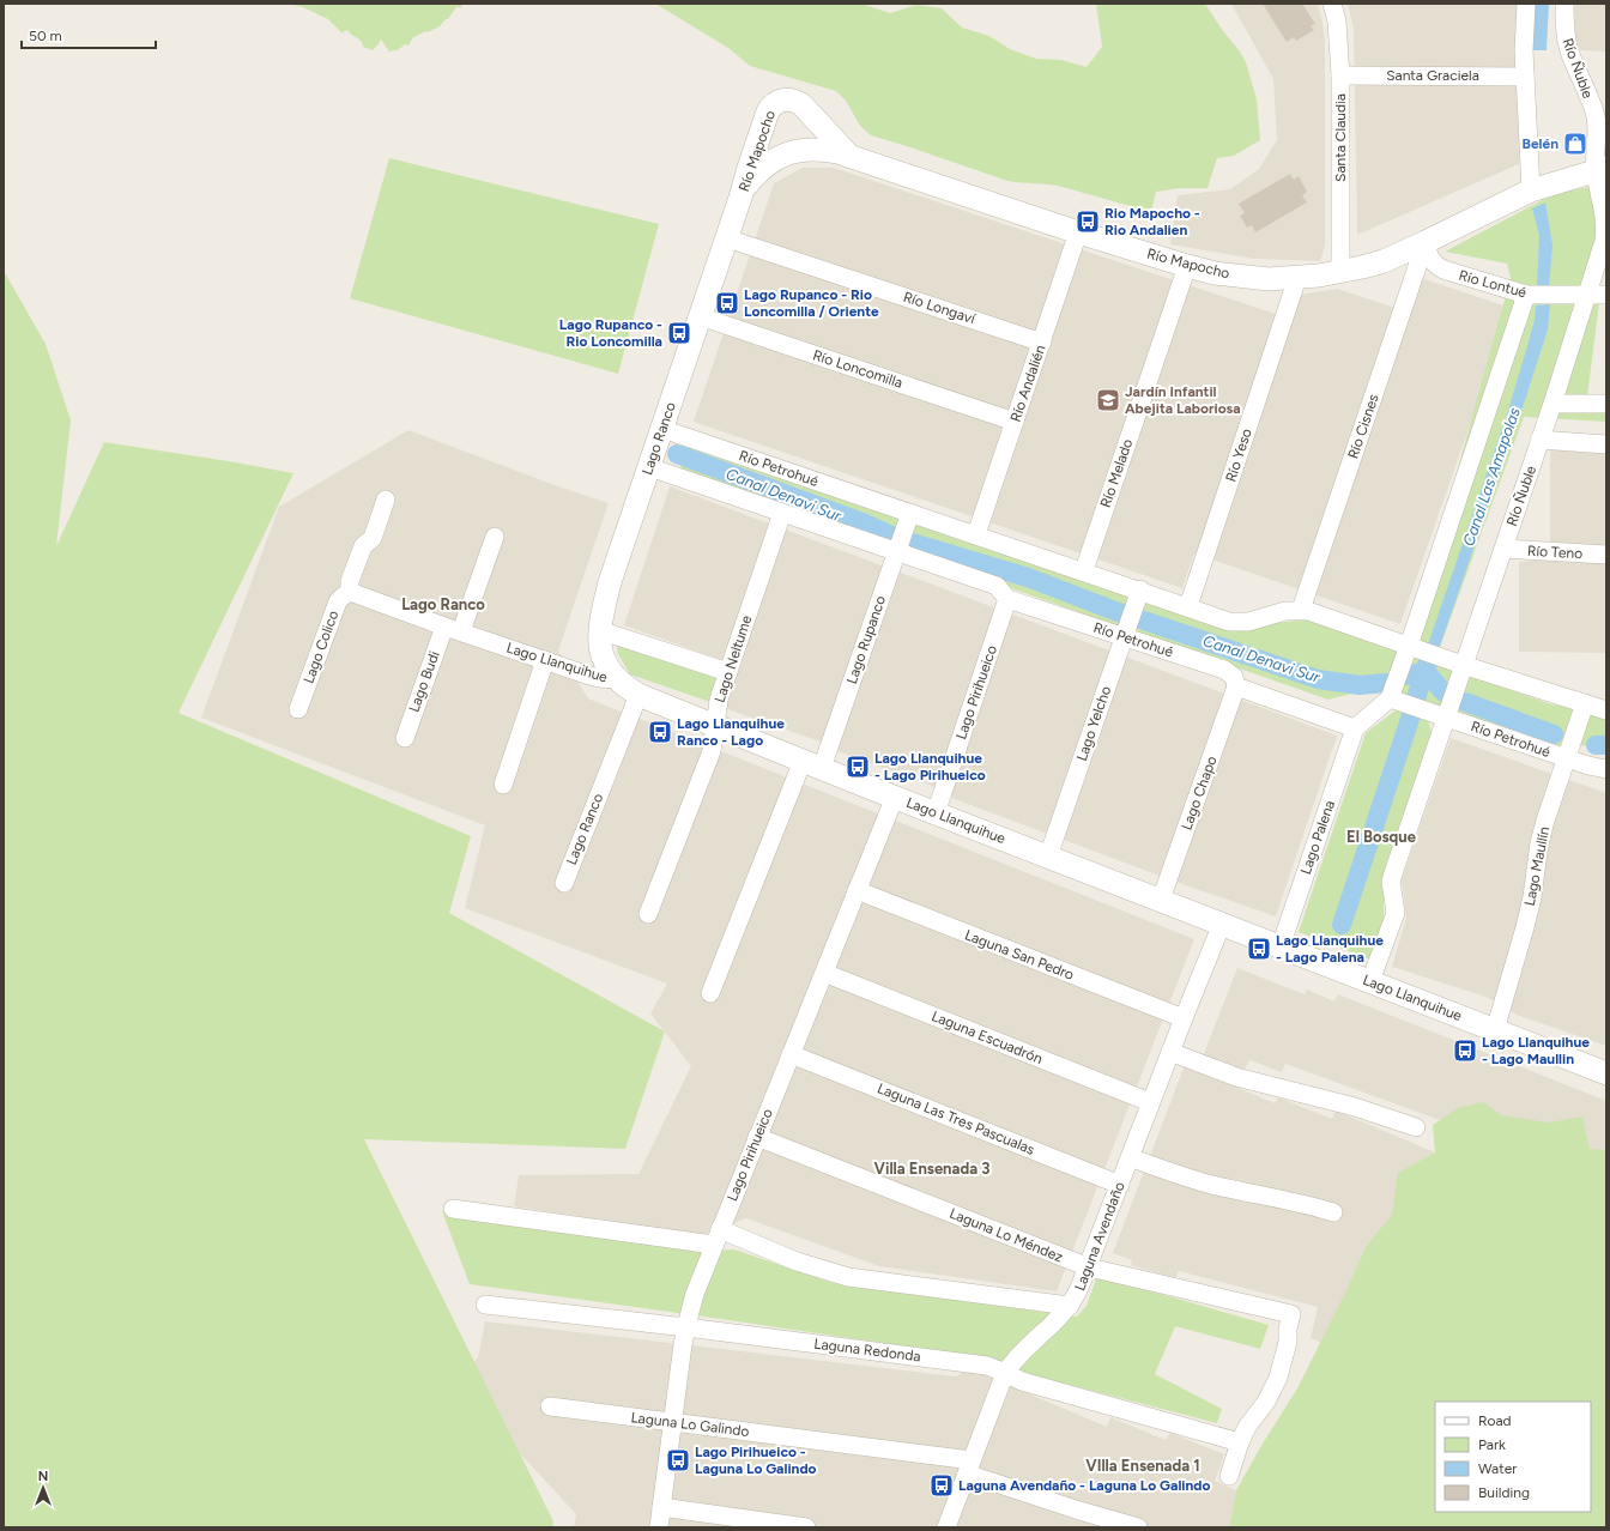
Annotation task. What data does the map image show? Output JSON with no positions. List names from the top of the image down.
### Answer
{
  "streets": {
    "street": [
      "Río Ñuble",
      "Santa Graciela",
      "Santa Claudia",
      "Río Mapocho",
      "Río Lontué",
      "Río Longaví",
      "Río Loncomilla",
      "Río Andalién",
      "Río Cisnes",
      "Lago Ranco",
      "Río Yeso",
      "Río Petrohué",
      "Río Melado",
      "Río Teno",
      "Lago Rupanco",
      "Lago Colico",
      "Lago Neltume",
      "Lago Llanquihue",
      "Lago Budi",
      "Lago Pirihueico",
      "Lago Yelcho",
      "Lago Chapo",
      "Lago Palena",
      "Lago Maullín",
      "Laguna San Pedro",
      "Laguna Escuadrón",
      "Laguna Las Tres Pascualas",
      "Laguna Lo Méndez",
      "Laguna Avendaño",
      "Laguna Redonda",
      "Laguna Lo Galindo"
    ]
  },
  "crossings": [
    ["Río Ñuble", "Río Mapocho"],
    ["Río Ñuble", "Río Lontué"],
    ["Río Ñuble", "Río Petrohué"],
    ["Río Ñuble", "Río Teno"],
    ["Río Ñuble", "Lago Llanquihue"],
    ["Santa Graciela", "Santa Claudia"],
    ["Santa Claudia", "Río Mapocho"],
    ["Río Mapocho", "Río Lontué"],
    ["Río Mapocho", "Río Andalién"],
    ["Río Mapocho", "Río Cisnes"],
    ["Río Mapocho", "Lago Ranco"],
    ["Río Mapocho", "Río Yeso"],
    ["Río Mapocho", "Río Melado"],
    ["Río Lontué", "Río Cisnes"],
    ["Río Longaví", "Río Andalién"],
    ["Río Longaví", "Lago Ranco"],
    ["Río Loncomilla", "Río Andalién"],
    ["Río Loncomilla", "Lago Ranco"],
    ["Río Andalién", "Río Petrohué"],
    ["Río Cisnes", "Río Petrohué"],
    ["Lago Ranco", "Río Petrohué"],
    ["Lago Ranco", "Lago Llanquihue"],
    ["Río Yeso", "Río Petrohué"],
    ["Río Petrohué", "Río Melado"],
    ["Río Petrohué", "Lago Rupanco"],
    ["Río Petrohué", "Lago Neltume"],
    ["Río Petrohué", "Lago Pirihueico"],
    ["Río Petrohué", "Lago Yelcho"],
    ["Río Petrohué", "Lago Chapo"],
    ["Río Petrohué", "Lago Maullín"],
    ["Lago Rupanco", "Lago Llanquihue"],
    ["Lago Colico", "Lago Llanquihue"],
    ["Lago Neltume", "Lago Llanquihue"],
    ["Lago Llanquihue", "Lago Budi"],
    ["Lago Llanquihue", "Lago Pirihueico"],
    ["Lago Llanquihue", "Lago Yelcho"],
    ["Lago Llanquihue", "Lago Chapo"],
    ["Lago Llanquihue", "Lago Palena"],
    ["Lago Llanquihue", "Lago Maullín"],
    ["Lago Llanquihue", "Laguna Avendaño"],
    ["Lago Pirihueico", "Laguna San Pedro"],
    ["Lago Pirihueico", "Laguna Escuadrón"],
    ["Lago Pirihueico", "Laguna Las Tres Pascualas"],
    ["Lago Pirihueico", "Laguna Lo Méndez"],
    ["Lago Pirihueico", "Laguna Redonda"],
    ["Lago Pirihueico", "Laguna Lo Galindo"],
    ["Laguna San Pedro", "Laguna Avendaño"],
    ["Laguna Escuadrón", "Laguna Avendaño"],
    ["Laguna Las Tres Pascualas", "Laguna Avendaño"],
    ["Laguna Lo Méndez", "Laguna Avendaño"],
    ["Laguna Lo Méndez", "Laguna Redonda"],
    ["Laguna Avendaño", "Laguna Redonda"],
    ["Laguna Avendaño", "Laguna Lo Galindo"]
  ],
  "districts": [
    "Lago Ranco",
    "El Bosque",
    "Villa Ensenada 3",
    "VIlla Ensenada 1"
  ],
  "water": ["Canal Las Amapolas", "Canal Denavi Sur"],
  "places": {
    "shop": ["Belén"],
    "bus stop": [
      "Rio Mapocho - Rio Andalien",
      "Lago Rupanco - Rio Loncomilla / Oriente",
      "Lago Rupanco - Rio Loncomilla",
      "Lago Llanquihue Ranco - Lago",
      "Lago Llanquihue - Lago Pirihueico",
      "Lago Llanquihue - Lago Palena",
      "Lago Llanquihue - Lago Maullin",
      "Lago Pirihueico - Laguna Lo Galindo",
      "Laguna Avendaño - Laguna Lo Galindo"
    ],
    "school or university": ["Jardín Infantil Abejita Laboriosa"]
  },
  "legend": [
    "Road",
    "Park",
    "Water",
    "Building"
  ],
  "scale_bar": "50 m",
  "north": "top"
}
